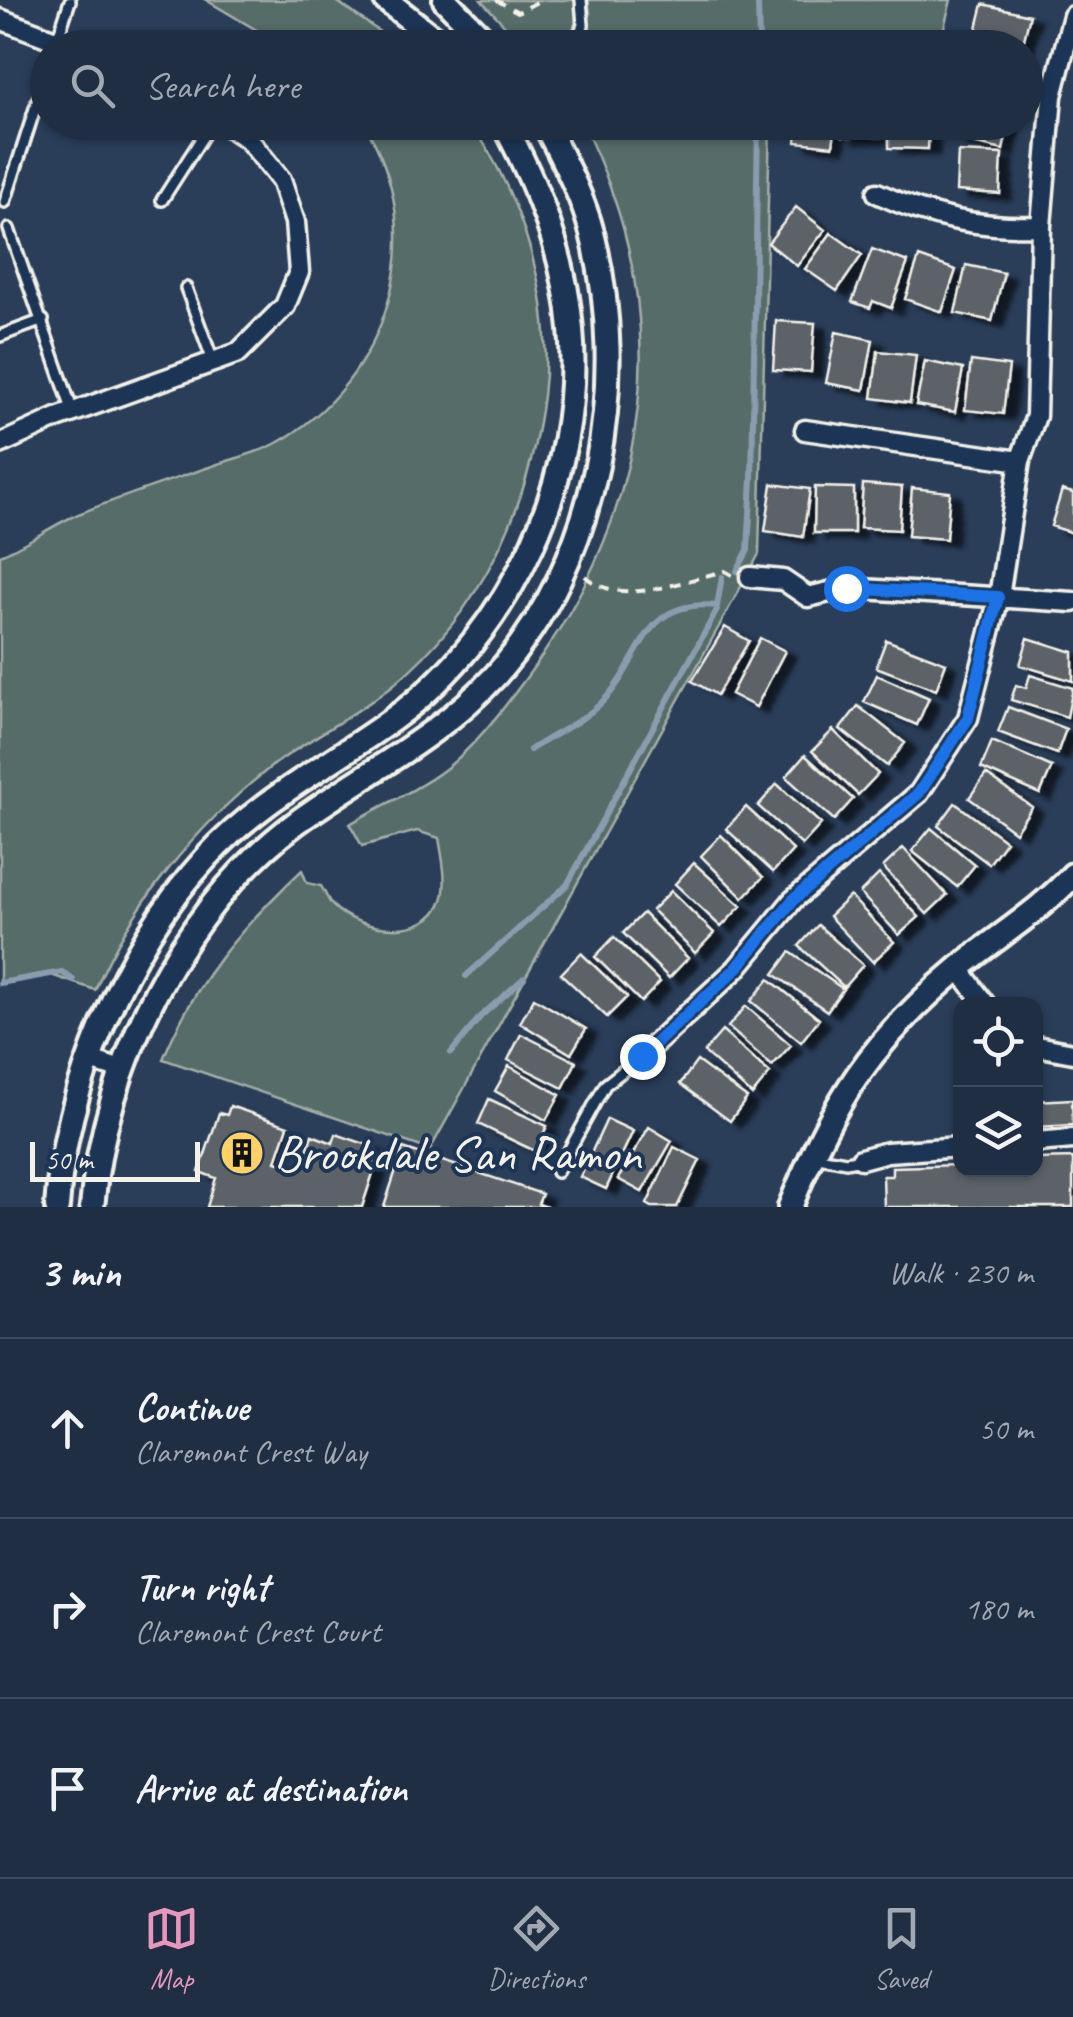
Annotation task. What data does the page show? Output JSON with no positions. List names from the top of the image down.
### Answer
{
  "places": {
    "building": ["Brookdale San Ramon"]
  },
  "scale_bar": "50 m",
  "page": {
    "search": "Search here",
    "scale": "50 m",
    "heading": ["3 min", "Walk · 230 m"],
    "list": [
      ["Continue", "Claremont Crest Way", "50 m"],
      ["Turn right", "Claremont Crest Court", "180 m"],
      "Arrive at destination"
    ],
    "nav": ["Map", "Directions", "Saved"]
  }
}
